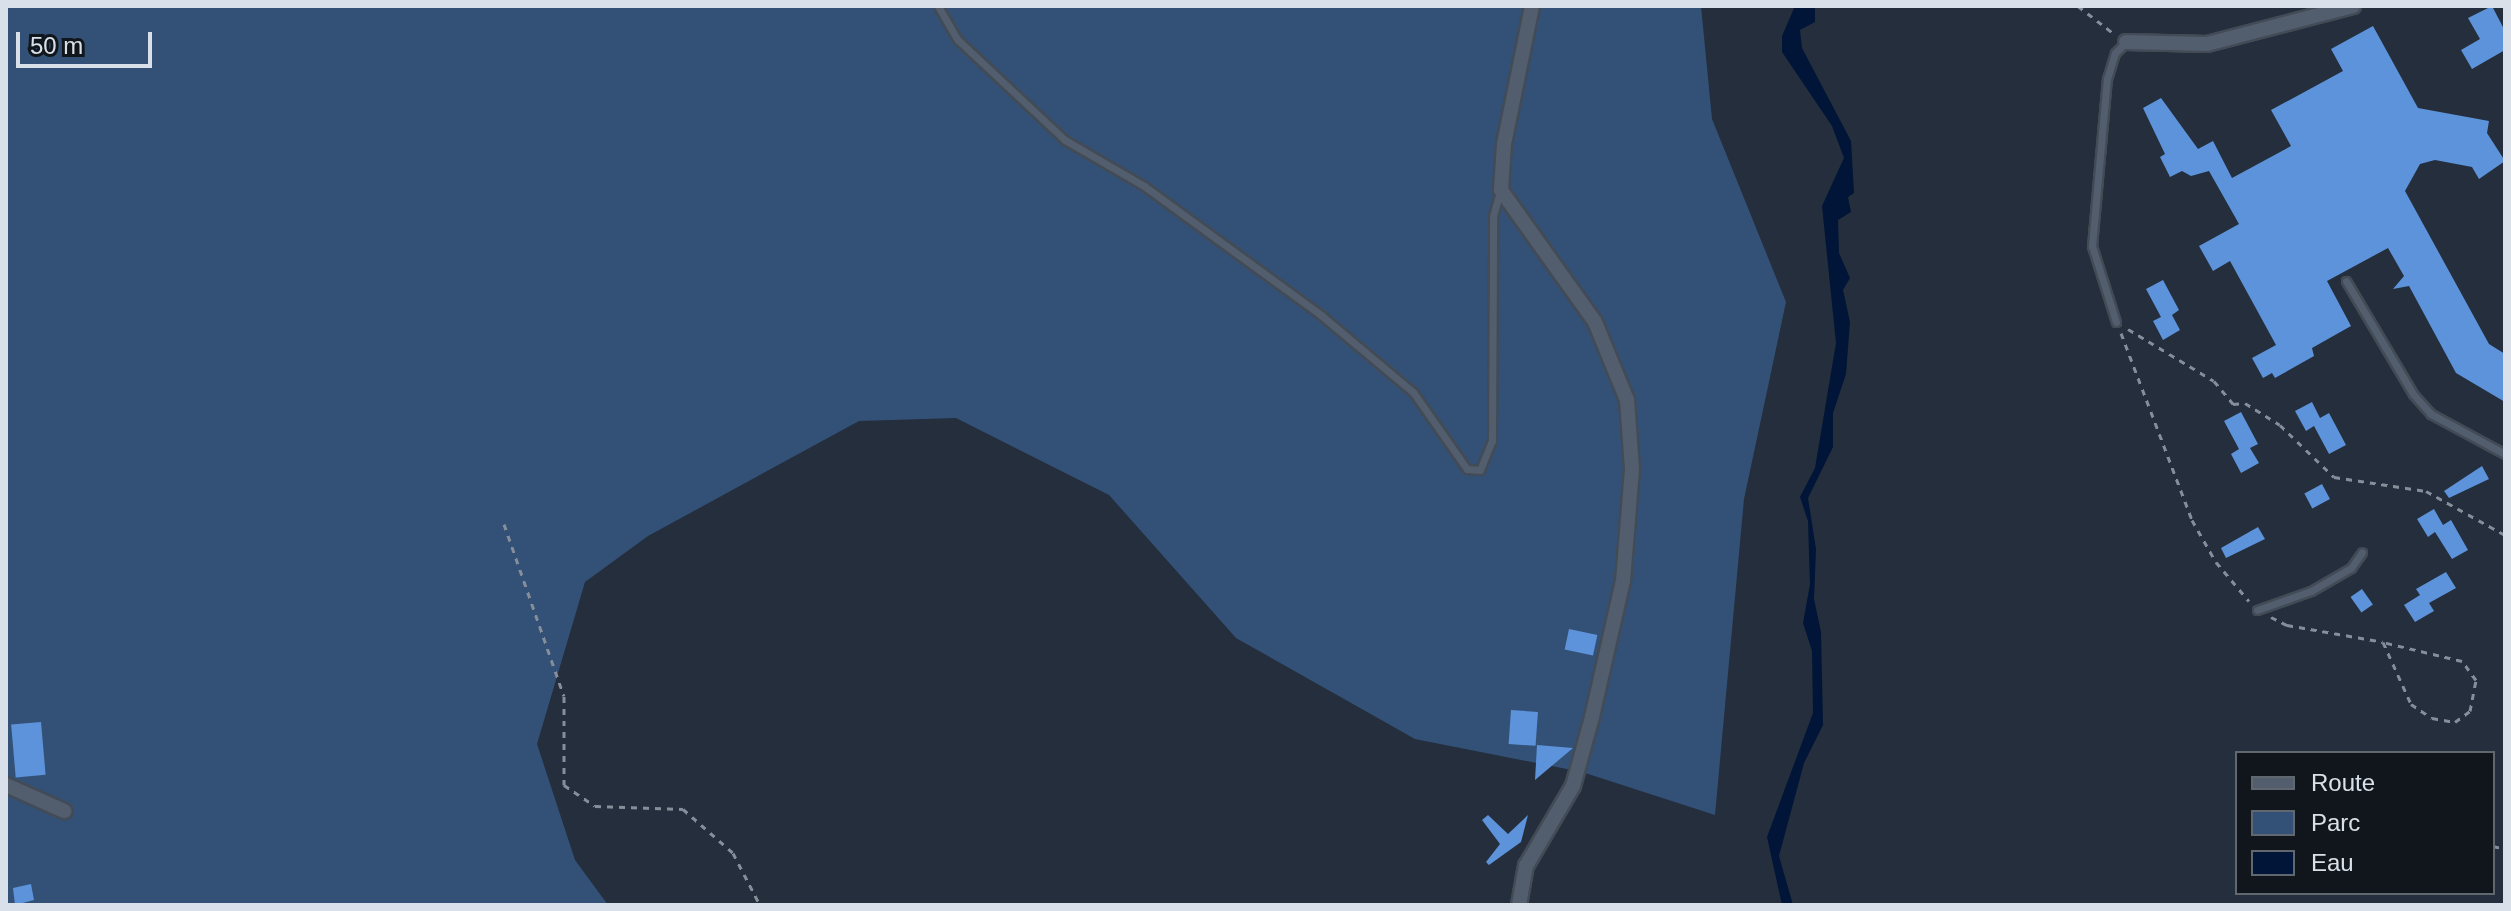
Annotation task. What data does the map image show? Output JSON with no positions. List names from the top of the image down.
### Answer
{
  "legend": ["Route", "Parc", "Eau"],
  "scale_bar": "50 m"
}
